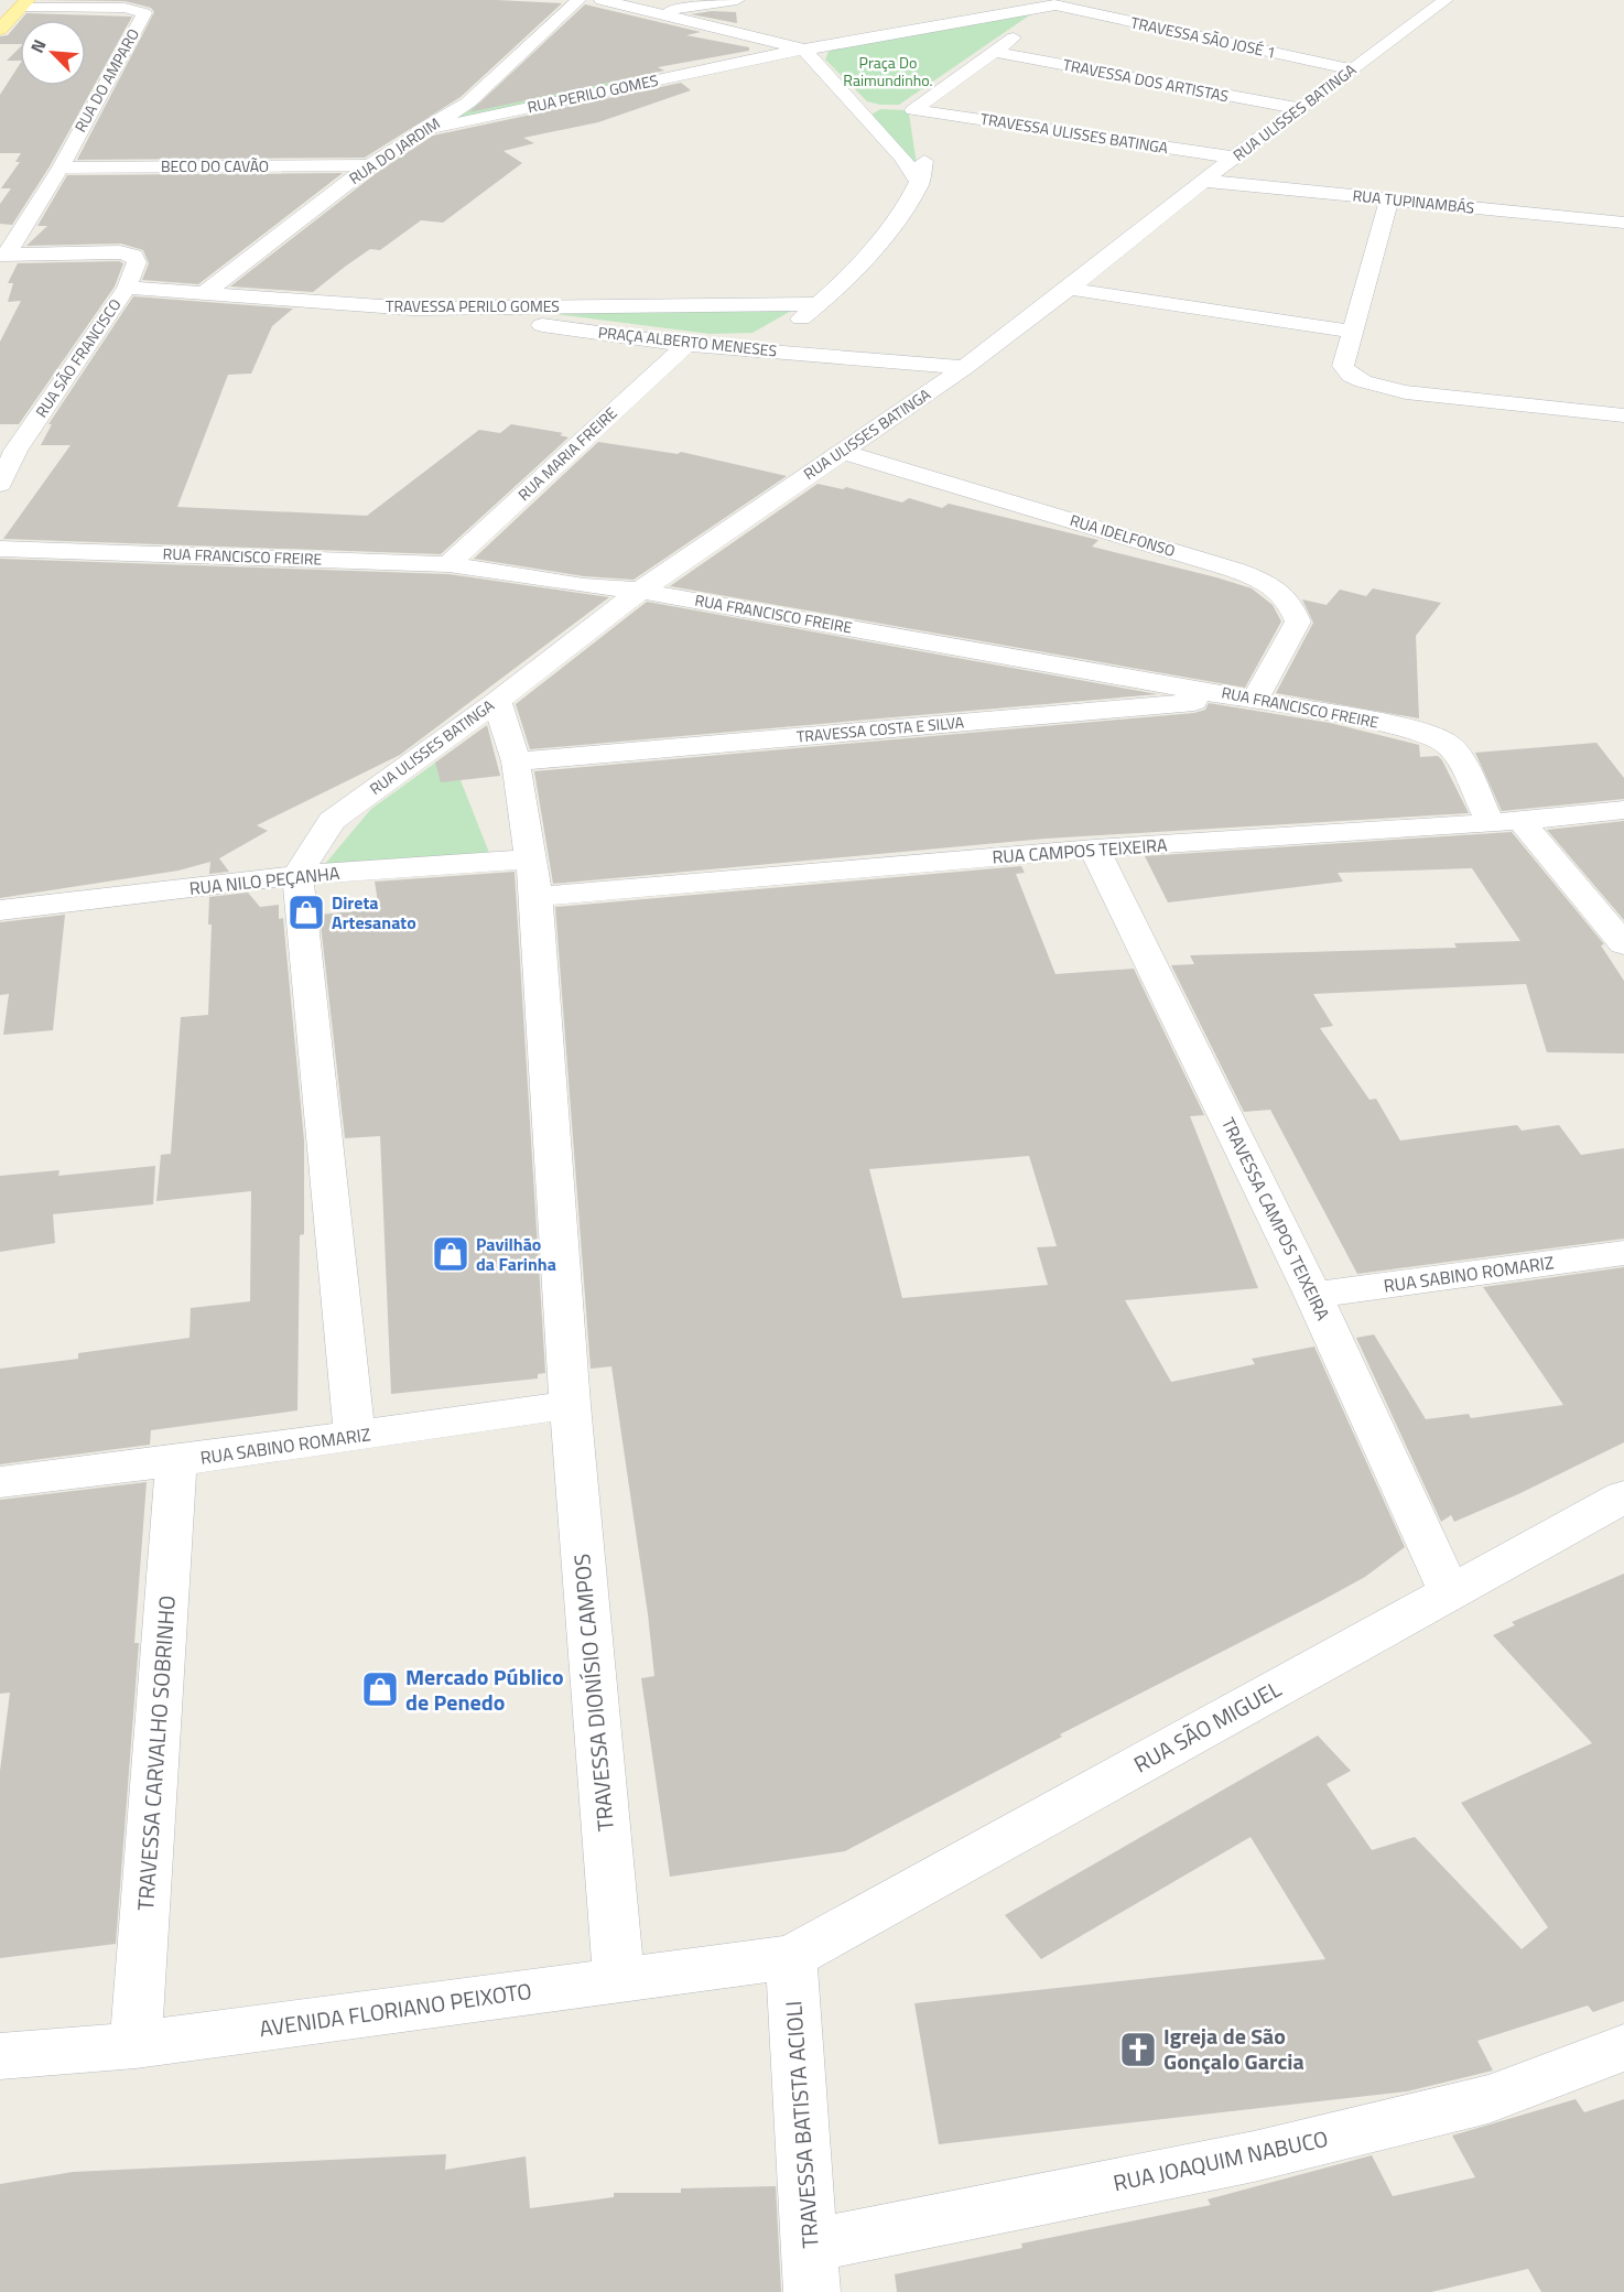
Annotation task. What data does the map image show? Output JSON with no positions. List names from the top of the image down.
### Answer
{
  "streets": {
    "street": [
      "TRAVESSA SÃO JOSÉ 1",
      "RUA DO AMPARO",
      "TRAVESSA DOS ARTISTAS",
      "RUA PERILO GOMES",
      "RUA ULISSES BATINGA",
      "TRAVESSA ULISSES BATINGA",
      "RUA DO JARDIM",
      "BECO DO CAVÃO",
      "RUA TUPINAMBÁS",
      "TRAVESSA PERILO GOMES",
      "PRAÇA ALBERTO MENESES",
      "RUA SÃO FRANCISCO",
      "RUA MARIA FREIRE",
      "RUA IDELFONSO",
      "RUA FRANCISCO FREIRE",
      "TRAVESSA COSTA E SILVA",
      "RUA CAMPOS TEIXEIRA",
      "RUA NILO PEÇANHA",
      "TRAVESSA CAMPOS TEIXEIRA",
      "RUA SABINO ROMARIZ",
      "TRAVESSA DIONÍSIO CAMPOS",
      "RUA SÃO MIGUEL",
      "TRAVESSA CARVALHO SOBRINHO",
      "AVENIDA FLORIANO PEIXOTO",
      "TRAVESSA BATISTA ACIOLI",
      "RUA JOAQUIM NABUCO"
    ]
  },
  "crossings": [
    ["TRAVESSA SÃO JOSÉ 1", "RUA PERILO GOMES"],
    ["TRAVESSA SÃO JOSÉ 1", "RUA ULISSES BATINGA"],
    ["RUA DO AMPARO", "BECO DO CAVÃO"],
    ["RUA DO AMPARO", "RUA SÃO FRANCISCO"],
    ["TRAVESSA DOS ARTISTAS", "RUA ULISSES BATINGA"],
    ["RUA PERILO GOMES", "RUA DO JARDIM"],
    ["RUA ULISSES BATINGA", "TRAVESSA ULISSES BATINGA"],
    ["RUA ULISSES BATINGA", "RUA TUPINAMBÁS"],
    ["RUA ULISSES BATINGA", "PRAÇA ALBERTO MENESES"],
    ["RUA ULISSES BATINGA", "RUA IDELFONSO"],
    ["RUA ULISSES BATINGA", "RUA FRANCISCO FREIRE"],
    ["RUA ULISSES BATINGA", "RUA NILO PEÇANHA"],
    ["RUA ULISSES BATINGA", "TRAVESSA DIONÍSIO CAMPOS"],
    ["RUA DO JARDIM", "BECO DO CAVÃO"],
    ["RUA DO JARDIM", "TRAVESSA PERILO GOMES"],
    ["TRAVESSA PERILO GOMES", "PRAÇA ALBERTO MENESES"],
    ["TRAVESSA PERILO GOMES", "RUA SÃO FRANCISCO"],
    ["PRAÇA ALBERTO MENESES", "RUA MARIA FREIRE"],
    ["RUA MARIA FREIRE", "RUA FRANCISCO FREIRE"],
    ["RUA IDELFONSO", "RUA FRANCISCO FREIRE"],
    ["RUA IDELFONSO", "TRAVESSA COSTA E SILVA"],
    ["RUA FRANCISCO FREIRE", "TRAVESSA COSTA E SILVA"],
    ["RUA FRANCISCO FREIRE", "RUA CAMPOS TEIXEIRA"],
    ["TRAVESSA COSTA E SILVA", "TRAVESSA DIONÍSIO CAMPOS"],
    ["RUA CAMPOS TEIXEIRA", "TRAVESSA CAMPOS TEIXEIRA"],
    ["RUA CAMPOS TEIXEIRA", "TRAVESSA DIONÍSIO CAMPOS"],
    ["RUA NILO PEÇANHA", "TRAVESSA DIONÍSIO CAMPOS"],
    ["TRAVESSA CAMPOS TEIXEIRA", "RUA SABINO ROMARIZ"],
    ["TRAVESSA CAMPOS TEIXEIRA", "RUA SÃO MIGUEL"],
    ["RUA SABINO ROMARIZ", "TRAVESSA DIONÍSIO CAMPOS"],
    ["RUA SABINO ROMARIZ", "TRAVESSA CARVALHO SOBRINHO"],
    ["TRAVESSA DIONÍSIO CAMPOS", "AVENIDA FLORIANO PEIXOTO"],
    ["RUA SÃO MIGUEL", "AVENIDA FLORIANO PEIXOTO"],
    ["RUA SÃO MIGUEL", "TRAVESSA BATISTA ACIOLI"],
    ["TRAVESSA CARVALHO SOBRINHO", "AVENIDA FLORIANO PEIXOTO"],
    ["AVENIDA FLORIANO PEIXOTO", "TRAVESSA BATISTA ACIOLI"],
    ["TRAVESSA BATISTA ACIOLI", "RUA JOAQUIM NABUCO"]
  ],
  "parks": ["Praça Do Raimundinho."],
  "places": {
    "shop": ["Direta Artesanato", "Pavilhão da Farinha", "Mercado Público de Penedo"],
    "church": ["Igreja de São Gonçalo Garcia"]
  },
  "north": "top left"
}
